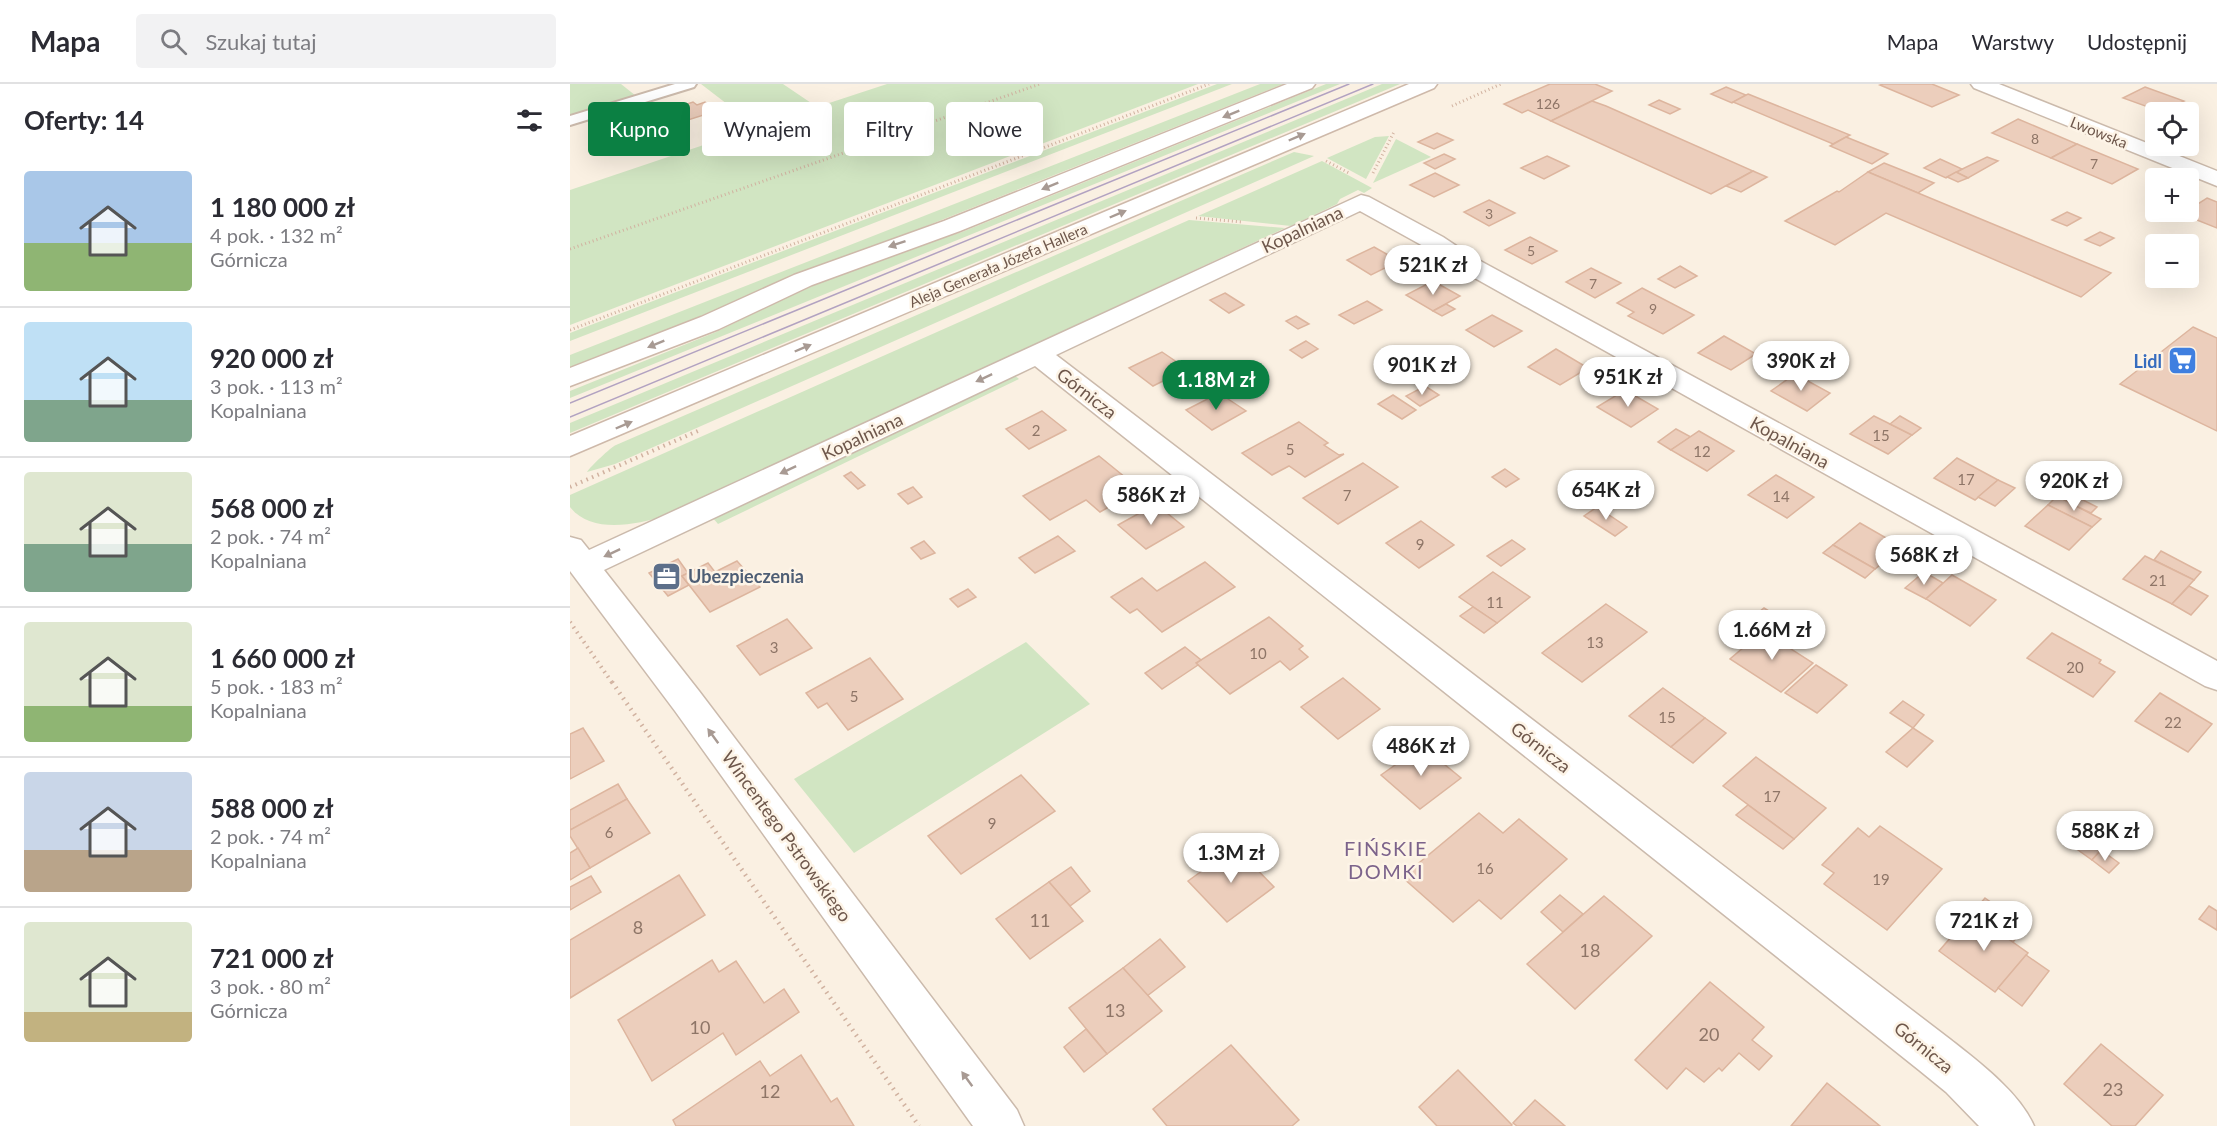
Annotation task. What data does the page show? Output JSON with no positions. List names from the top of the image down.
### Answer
{
  "streets": {
    "street": [
      "Lwowska",
      "Kopalniana",
      "Aleja Generała Józefa Hallera",
      "Górnicza",
      "Wincentego Pstrowskiego"
    ]
  },
  "crossings": [
    ["Kopalniana", "Górnicza"],
    ["Kopalniana", "Wincentego Pstrowskiego"]
  ],
  "one_way": ["Wincentego Pstrowskiego"],
  "districts": ["FIŃSKIE DOMKI"],
  "places": {
    "supermarket": ["Lidl"],
    "office": ["Ubezpieczenia"]
  },
  "house_numbers": [
    "126",
    "8",
    "7",
    "3",
    "5",
    "7",
    "9",
    "2",
    "15",
    "5",
    "12",
    "17",
    "7",
    "14",
    "9",
    "21",
    "11",
    "13",
    "3",
    "10",
    "20",
    "5",
    "15",
    "22",
    "17",
    "9",
    "6",
    "16",
    "19",
    "11",
    "8",
    "18",
    "13",
    "10",
    "20",
    "23",
    "12"
  ],
  "page": {
    "header": "Mapa",
    "search": "Szukaj tutaj",
    "nav": ["Mapa", "Warstwy", "Udostępnij"],
    "heading": "Oferty: 14",
    "map_buttons": ["+", "−"],
    "chip": [
      "Kupno",
      "Wynajem",
      "Filtry",
      "Nowe"
    ],
    "list": [
      {
        "name": "1 180 000 zł",
        "note": "4 pok. · 132 m² · Górnicza"
      },
      {
        "name": "920 000 zł",
        "note": "3 pok. · 113 m² · Kopalniana"
      },
      {
        "name": "568 000 zł",
        "note": "2 pok. · 74 m² · Kopalniana"
      },
      {
        "name": "1 660 000 zł",
        "note": "5 pok. · 183 m² · Kopalniana"
      },
      {
        "name": "588 000 zł",
        "note": "2 pok. · 74 m² · Kopalniana"
      },
      {
        "name": "721 000 zł",
        "note": "3 pok. · 80 m² · Górnicza"
      }
    ],
    "price": [
      "521K zł",
      "390K zł",
      "901K zł",
      "951K zł",
      "1.18M zł",
      "920K zł",
      "654K zł",
      "586K zł",
      "568K zł",
      "1.66M zł",
      "486K zł",
      "588K zł",
      "1.3M zł",
      "721K zł"
    ]
  }
}
